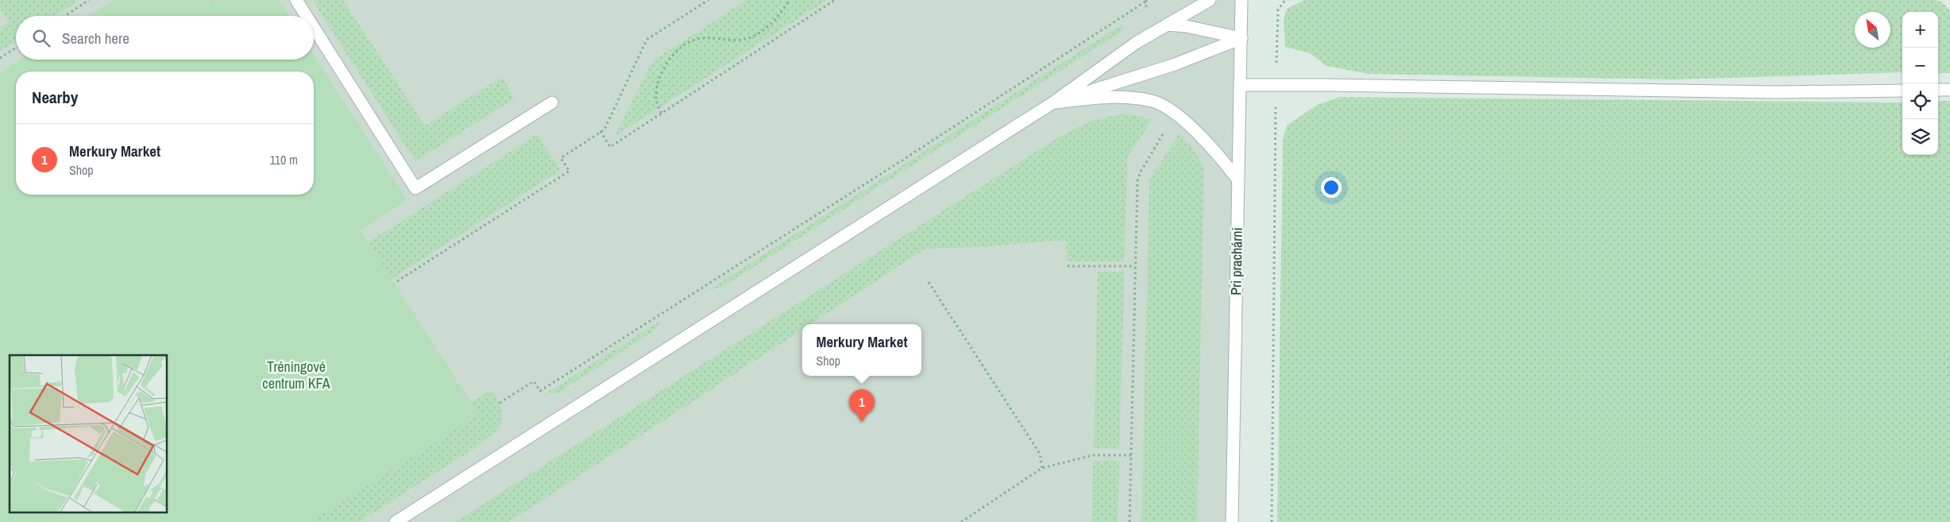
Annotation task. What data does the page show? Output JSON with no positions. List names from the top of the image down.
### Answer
{
  "streets": {
    "street": ["Pri prachárni"]
  },
  "parks": ["Tréningové centrum KFA"],
  "north": "top left",
  "page": {
    "map_buttons": ["+", "−"],
    "search": "Search here",
    "heading": "Nearby",
    "list": [
      {
        "mark": "1",
        "name": "Merkury Market",
        "note": "Shop",
        "value": "110 m"
      }
    ],
    "popup": ["Merkury Market", "Shop"],
    "pins": "1"
  }
}
